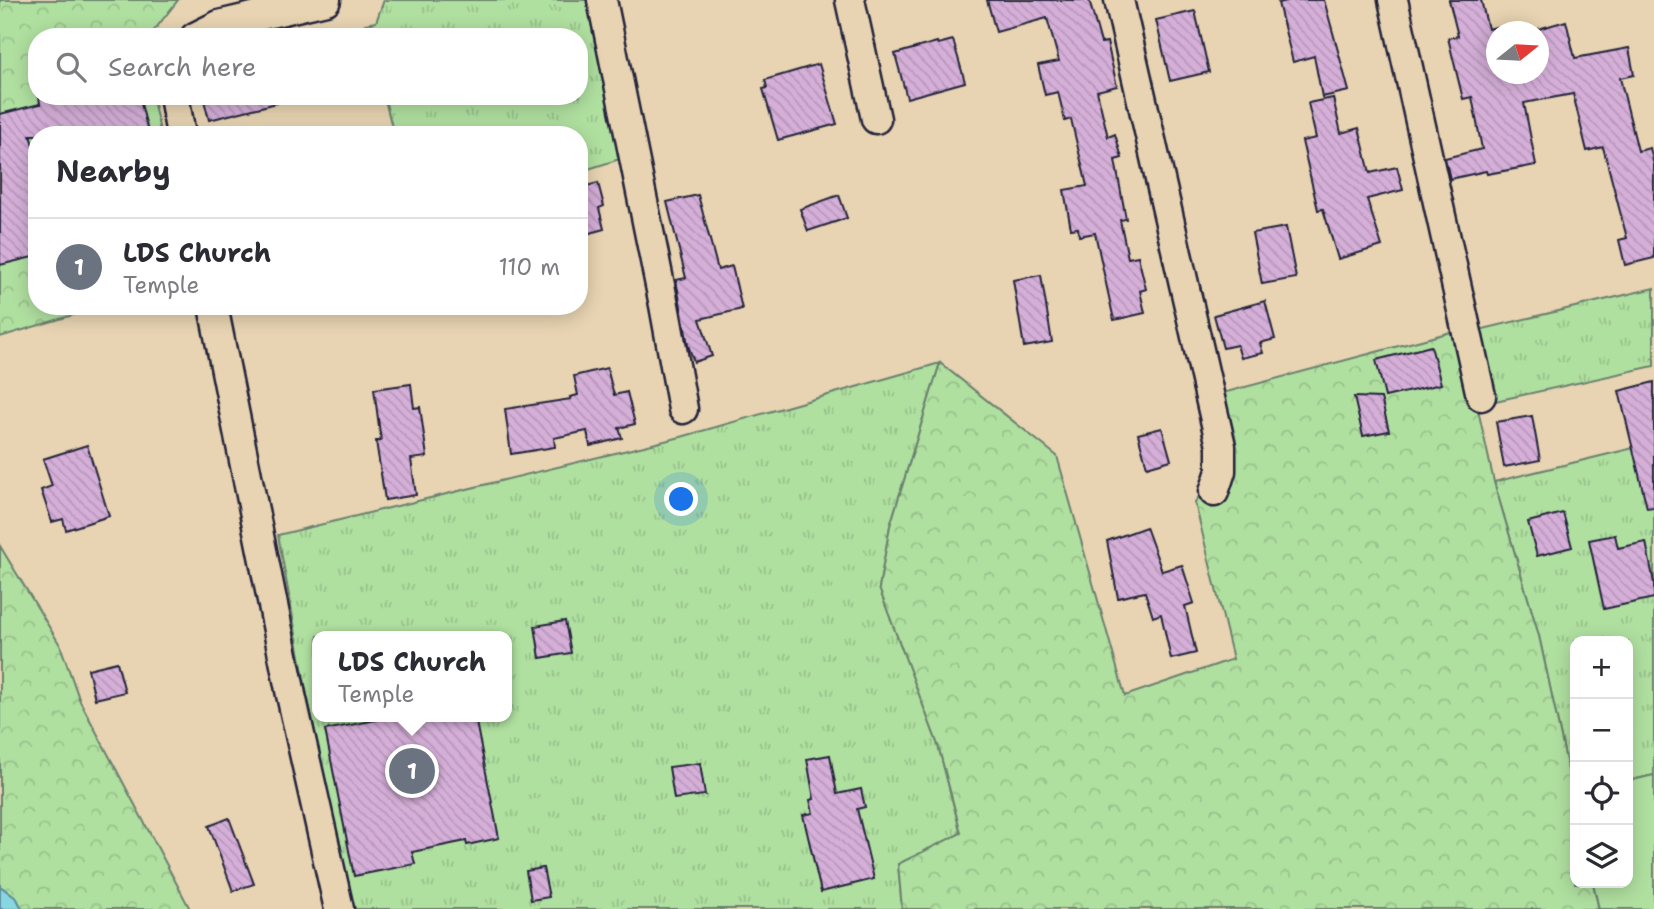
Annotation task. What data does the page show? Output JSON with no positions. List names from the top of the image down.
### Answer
{
  "north": "right",
  "page": {
    "search": "Search here",
    "heading": "Nearby",
    "list": [
      {
        "mark": "1",
        "name": "LDS Church",
        "note": "Temple",
        "value": "110 m"
      }
    ],
    "popup": ["LDS Church", "Temple"],
    "map_buttons": ["+", "−"],
    "pins": "1"
  }
}
